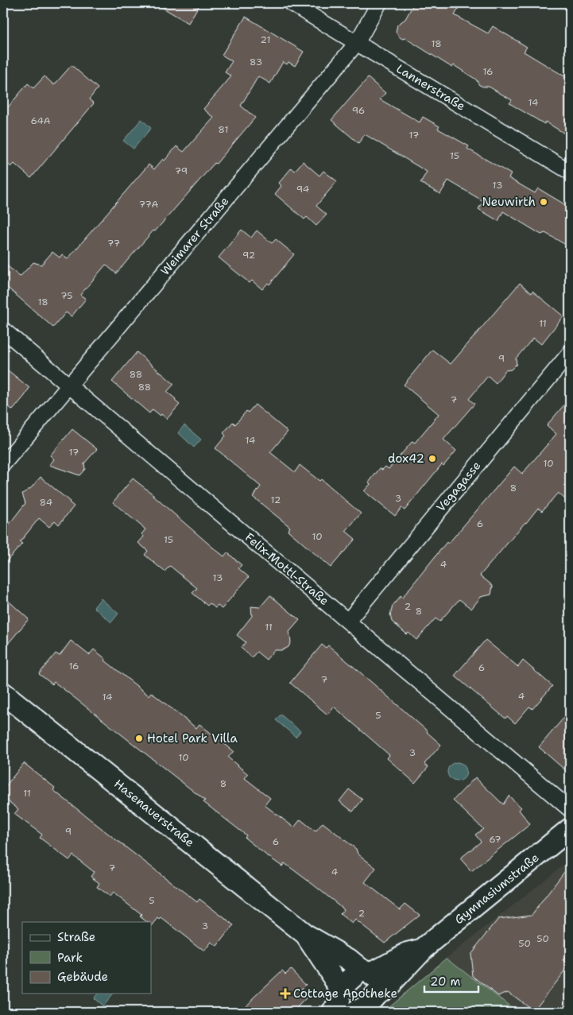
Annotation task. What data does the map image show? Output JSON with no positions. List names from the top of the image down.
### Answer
{
  "streets": {
    "street": [
      "Lannerstraße",
      "Weimarer Straße",
      "Vegagasse",
      "Felix-Mottl-Straße",
      "Hasenauerstraße",
      "Gymnasiumstraße"
    ]
  },
  "crossings": [
    ["Lannerstraße", "Weimarer Straße"],
    ["Weimarer Straße", "Felix-Mottl-Straße"],
    ["Vegagasse", "Felix-Mottl-Straße"],
    ["Hasenauerstraße", "Gymnasiumstraße"]
  ],
  "places": {
    "other": ["Neuwirth", "dox42", "Hotel Park Villa"],
    "health": ["Cottage Apotheke"]
  },
  "house_numbers": [
    "21",
    "18",
    "83",
    "16",
    "14",
    "96",
    "64A",
    "81",
    "17",
    "15",
    "79",
    "13",
    "94",
    "77A",
    "77",
    "92",
    "75",
    "18",
    "11",
    "9",
    "88",
    "88",
    "7",
    "14",
    "17",
    "10",
    "8",
    "3",
    "12",
    "84",
    "6",
    "10",
    "15",
    "4",
    "13",
    "2",
    "8",
    "11",
    "16",
    "6",
    "7",
    "4",
    "14",
    "5",
    "3",
    "10",
    "8",
    "11",
    "9",
    "67",
    "6",
    "7",
    "4",
    "5",
    "2",
    "3",
    "50",
    "50"
  ],
  "legend": ["Straße", "Park", "Gebäude"],
  "scale_bar": "20 m"
}
